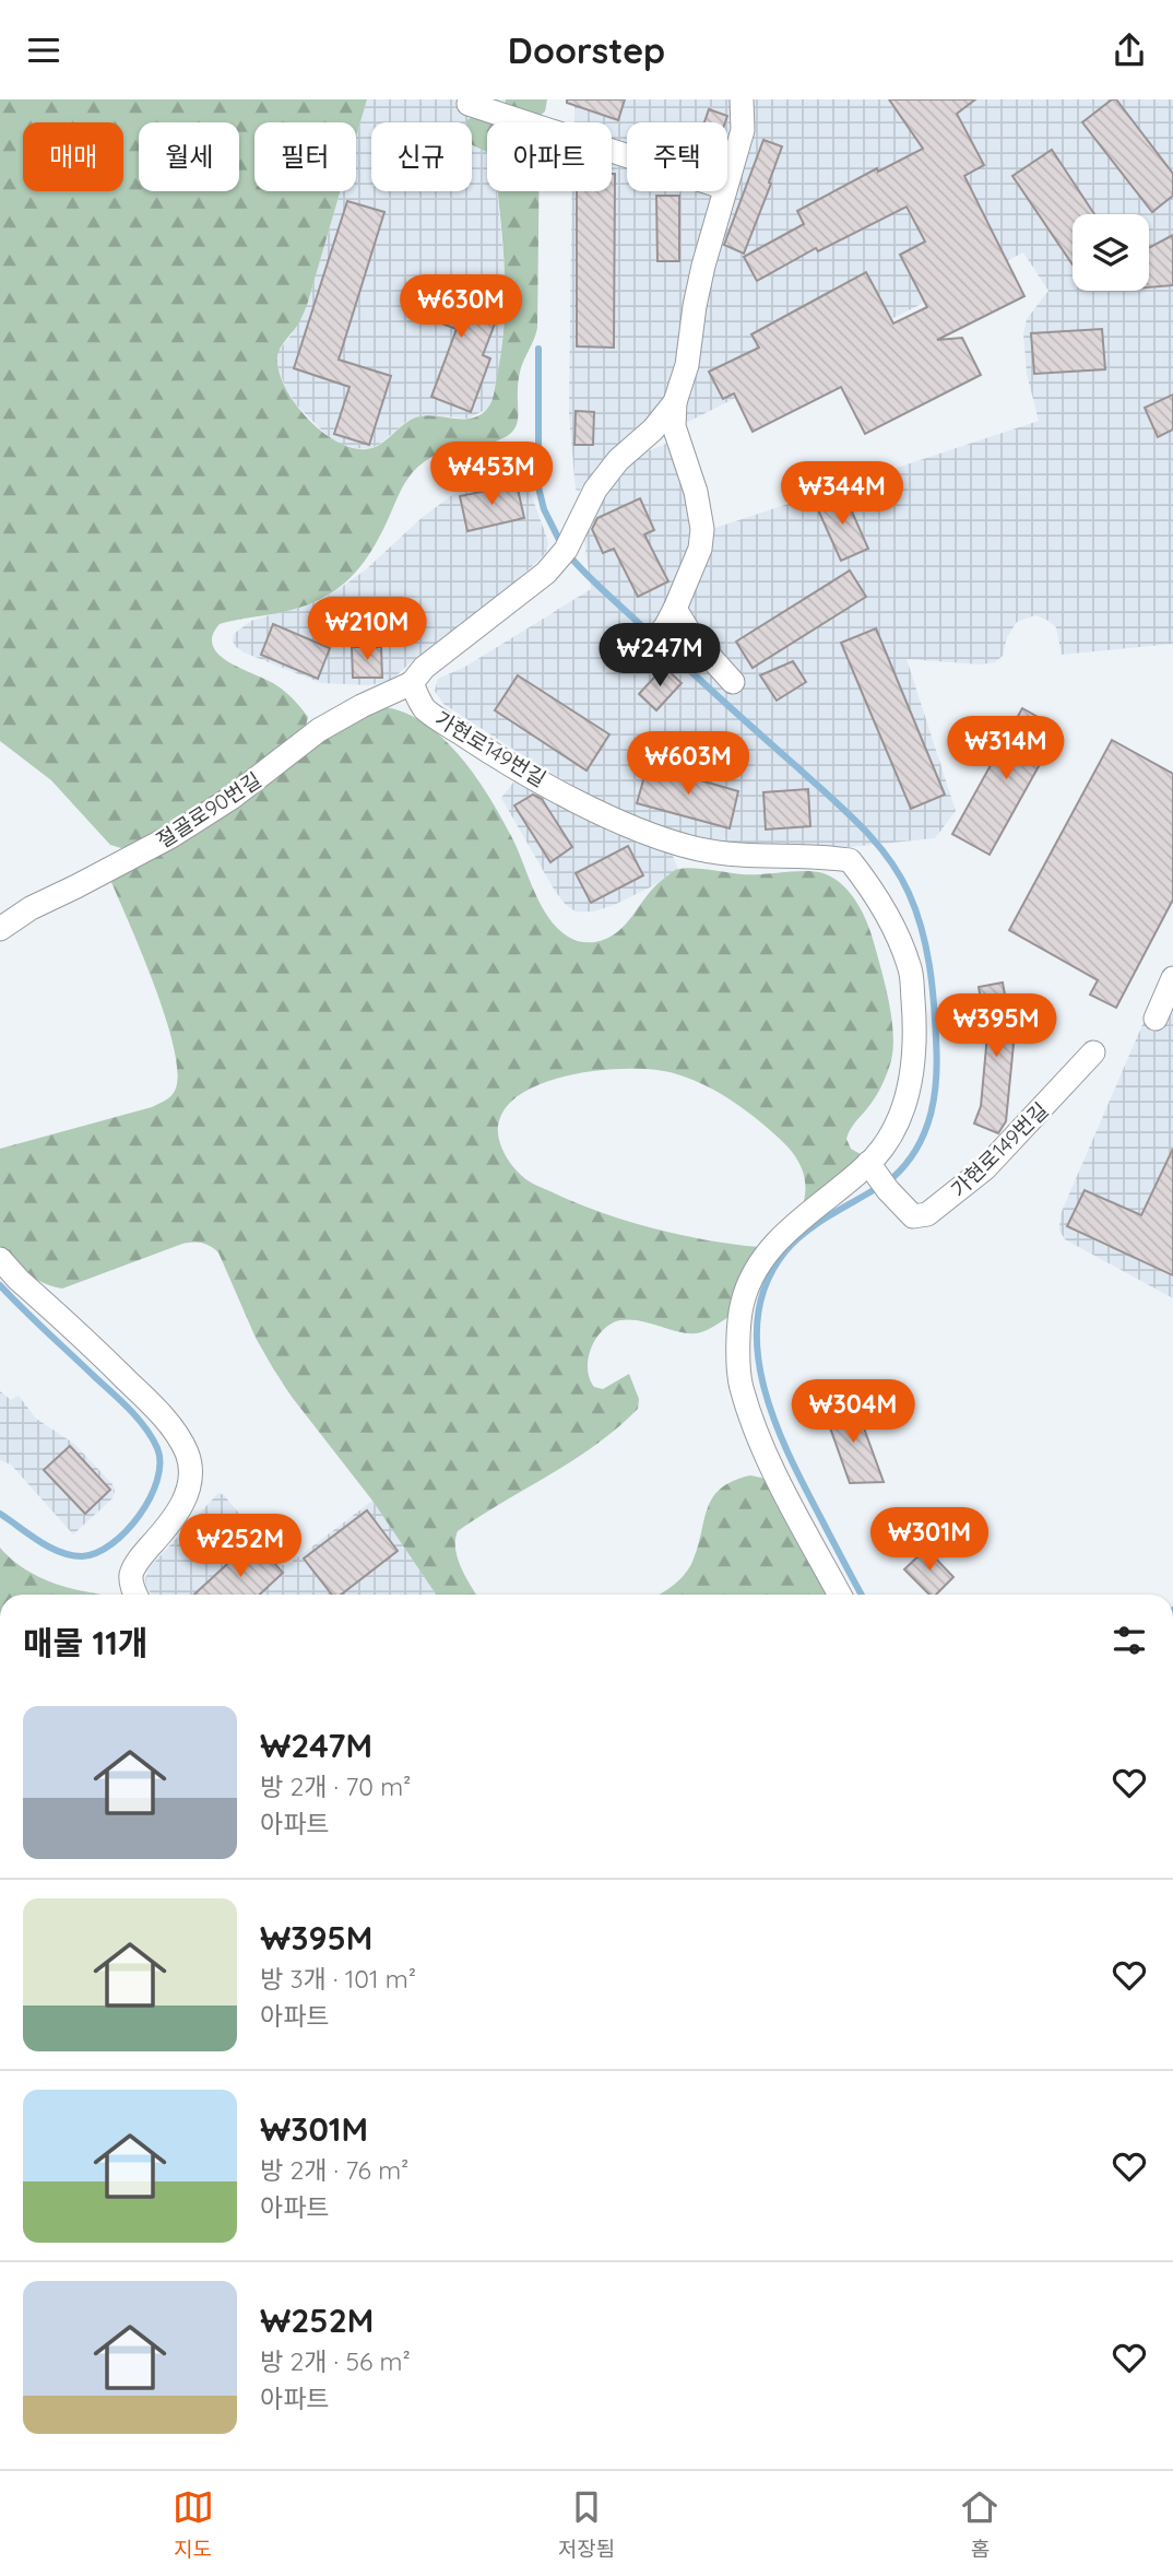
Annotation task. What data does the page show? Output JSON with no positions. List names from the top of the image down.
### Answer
{
  "streets": {
    "lane": ["가현로149번길", "절골로90번길"]
  },
  "crossings": [
    ["가현로149번길", "절골로90번길"]
  ],
  "page": {
    "header": "Doorstep",
    "chip": [
      "매매",
      "월세",
      "필터",
      "신규",
      "아파트",
      "주택"
    ],
    "price": [
      "₩630M",
      "₩453M",
      "₩344M",
      "₩210M",
      "₩247M",
      "₩314M",
      "₩603M",
      "₩395M",
      "₩304M",
      "₩301M",
      "₩252M"
    ],
    "heading": "매물 11개",
    "list": [
      {
        "name": "₩247M",
        "note": "방 2개 · 70 m² · 아파트"
      },
      {
        "name": "₩395M",
        "note": "방 3개 · 101 m² · 아파트"
      },
      {
        "name": "₩301M",
        "note": "방 2개 · 76 m² · 아파트"
      },
      {
        "name": "₩252M",
        "note": "방 2개 · 56 m² · 아파트"
      }
    ],
    "tabs": ["지도", "저장됨", "홈"]
  }
}
